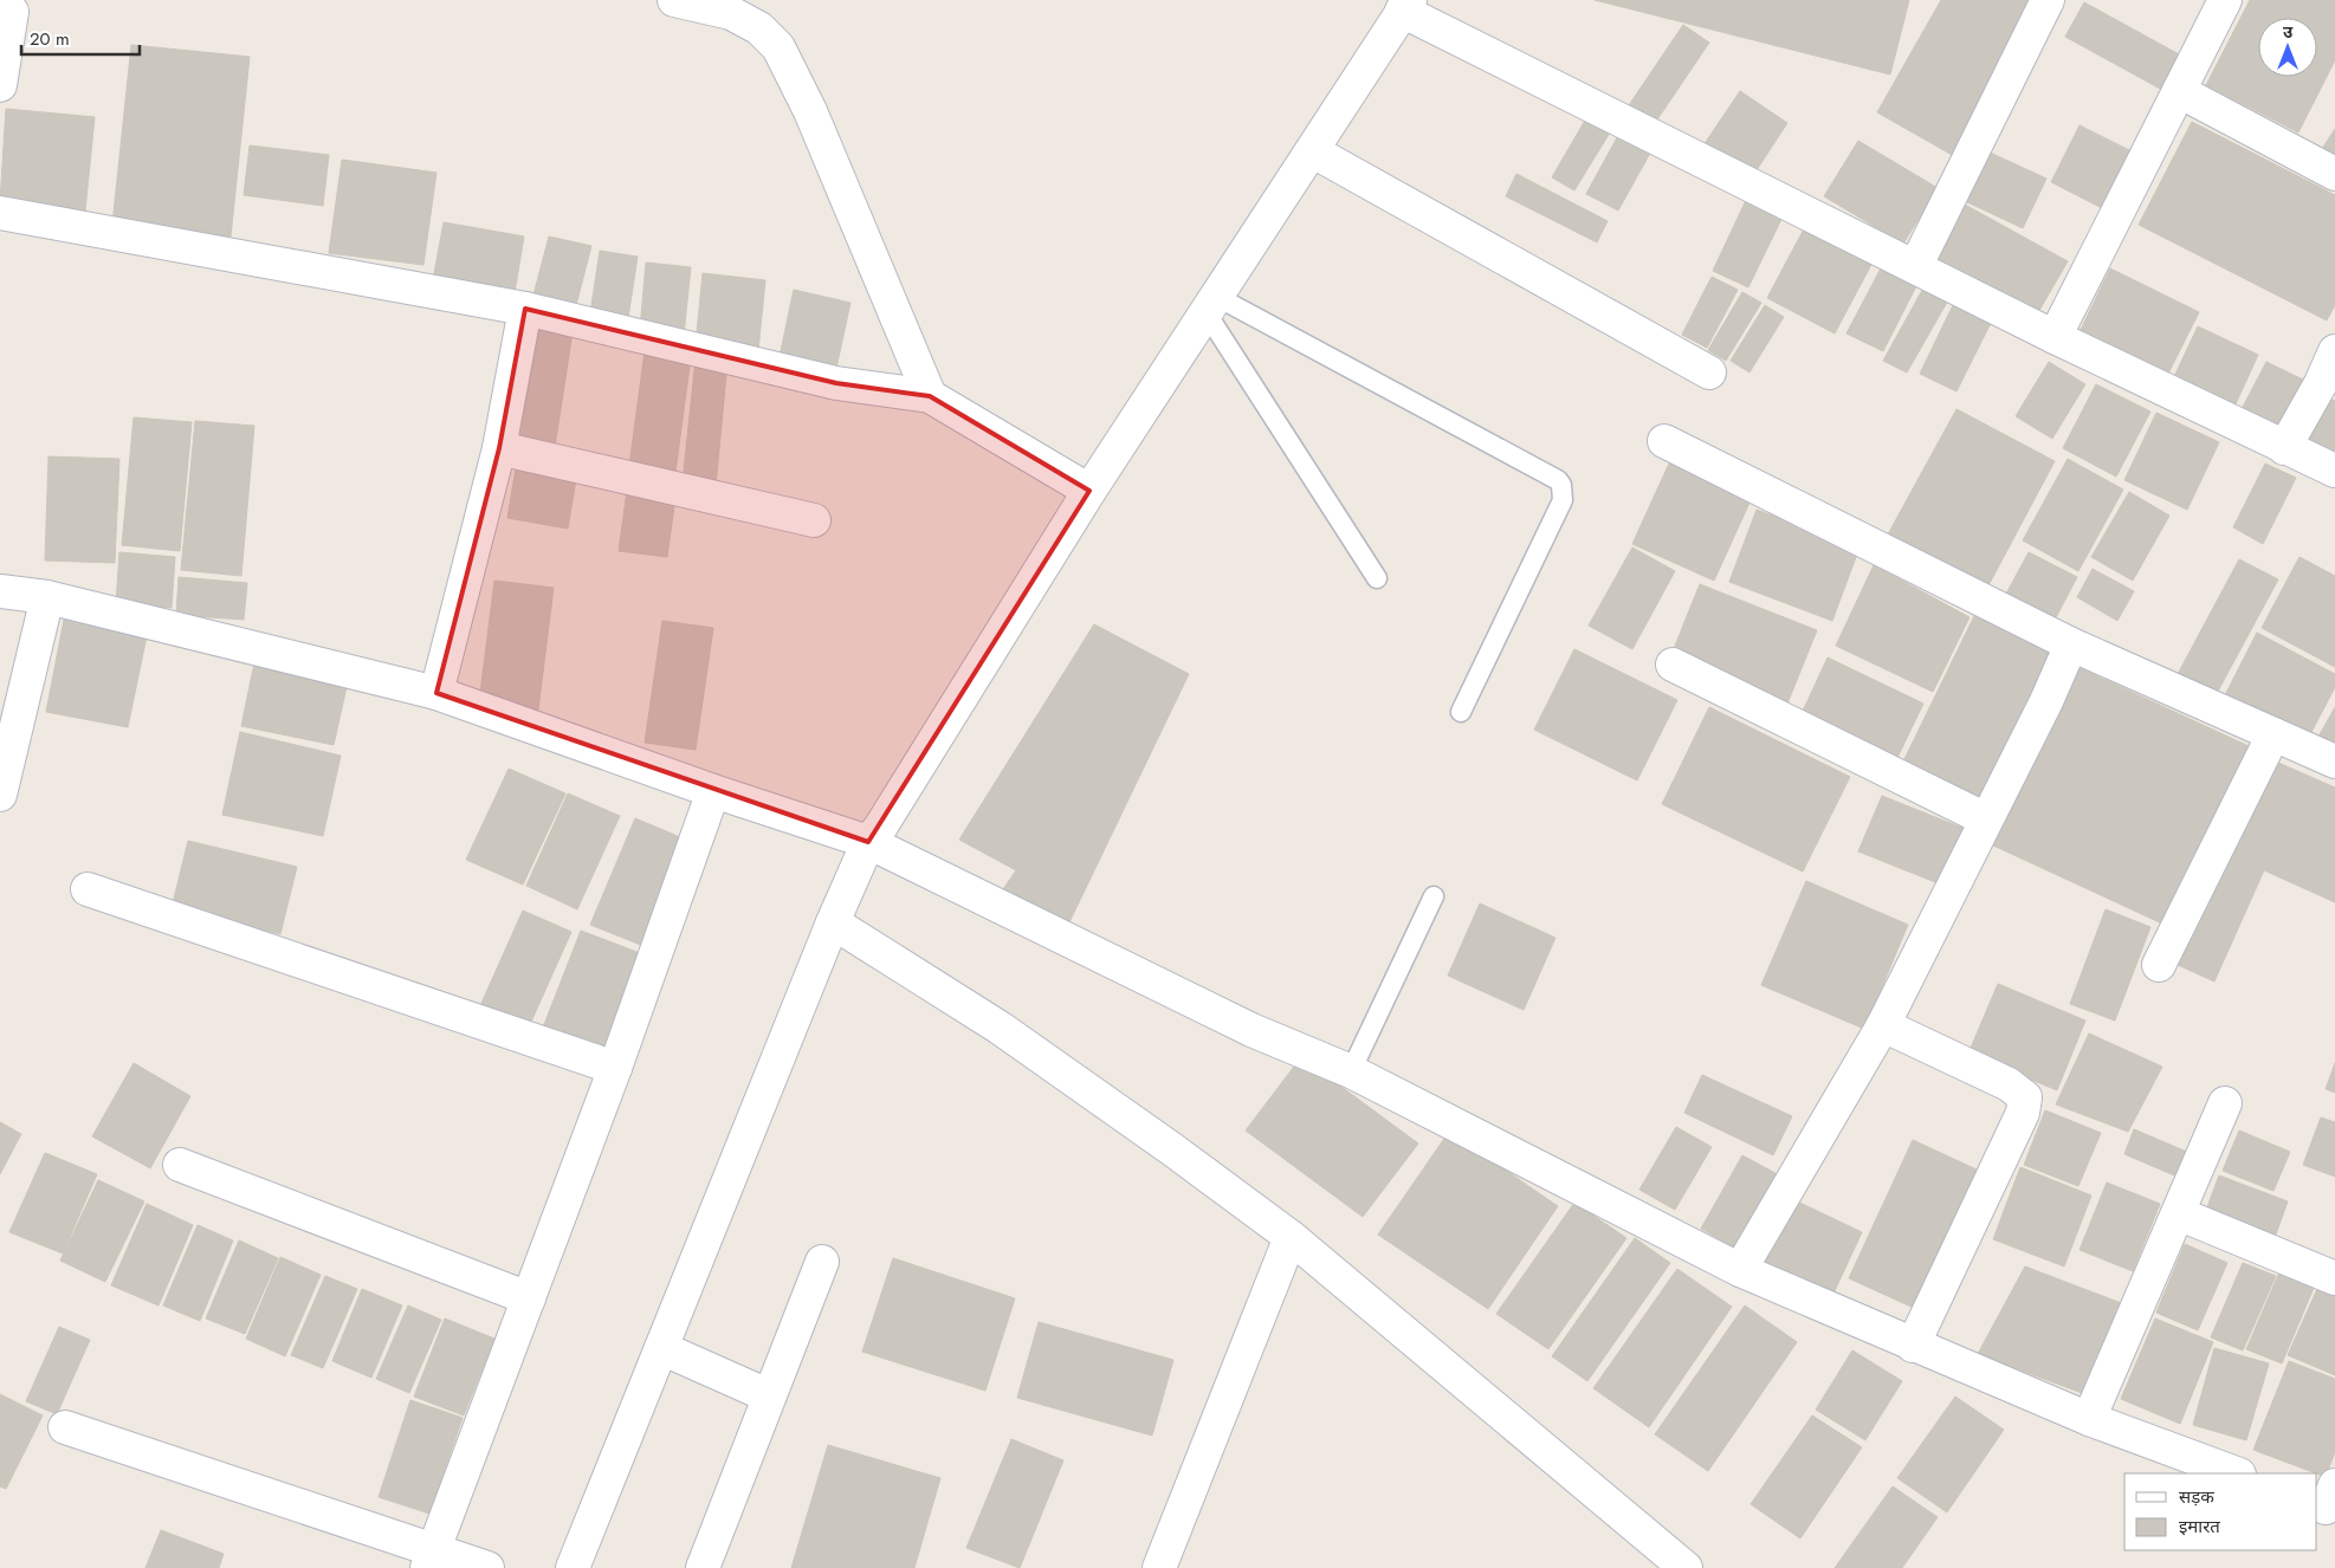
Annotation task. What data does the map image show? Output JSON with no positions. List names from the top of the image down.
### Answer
{
  "legend": ["सड़क", "इमारत"],
  "scale_bar": "20 m",
  "north": "top"
}
